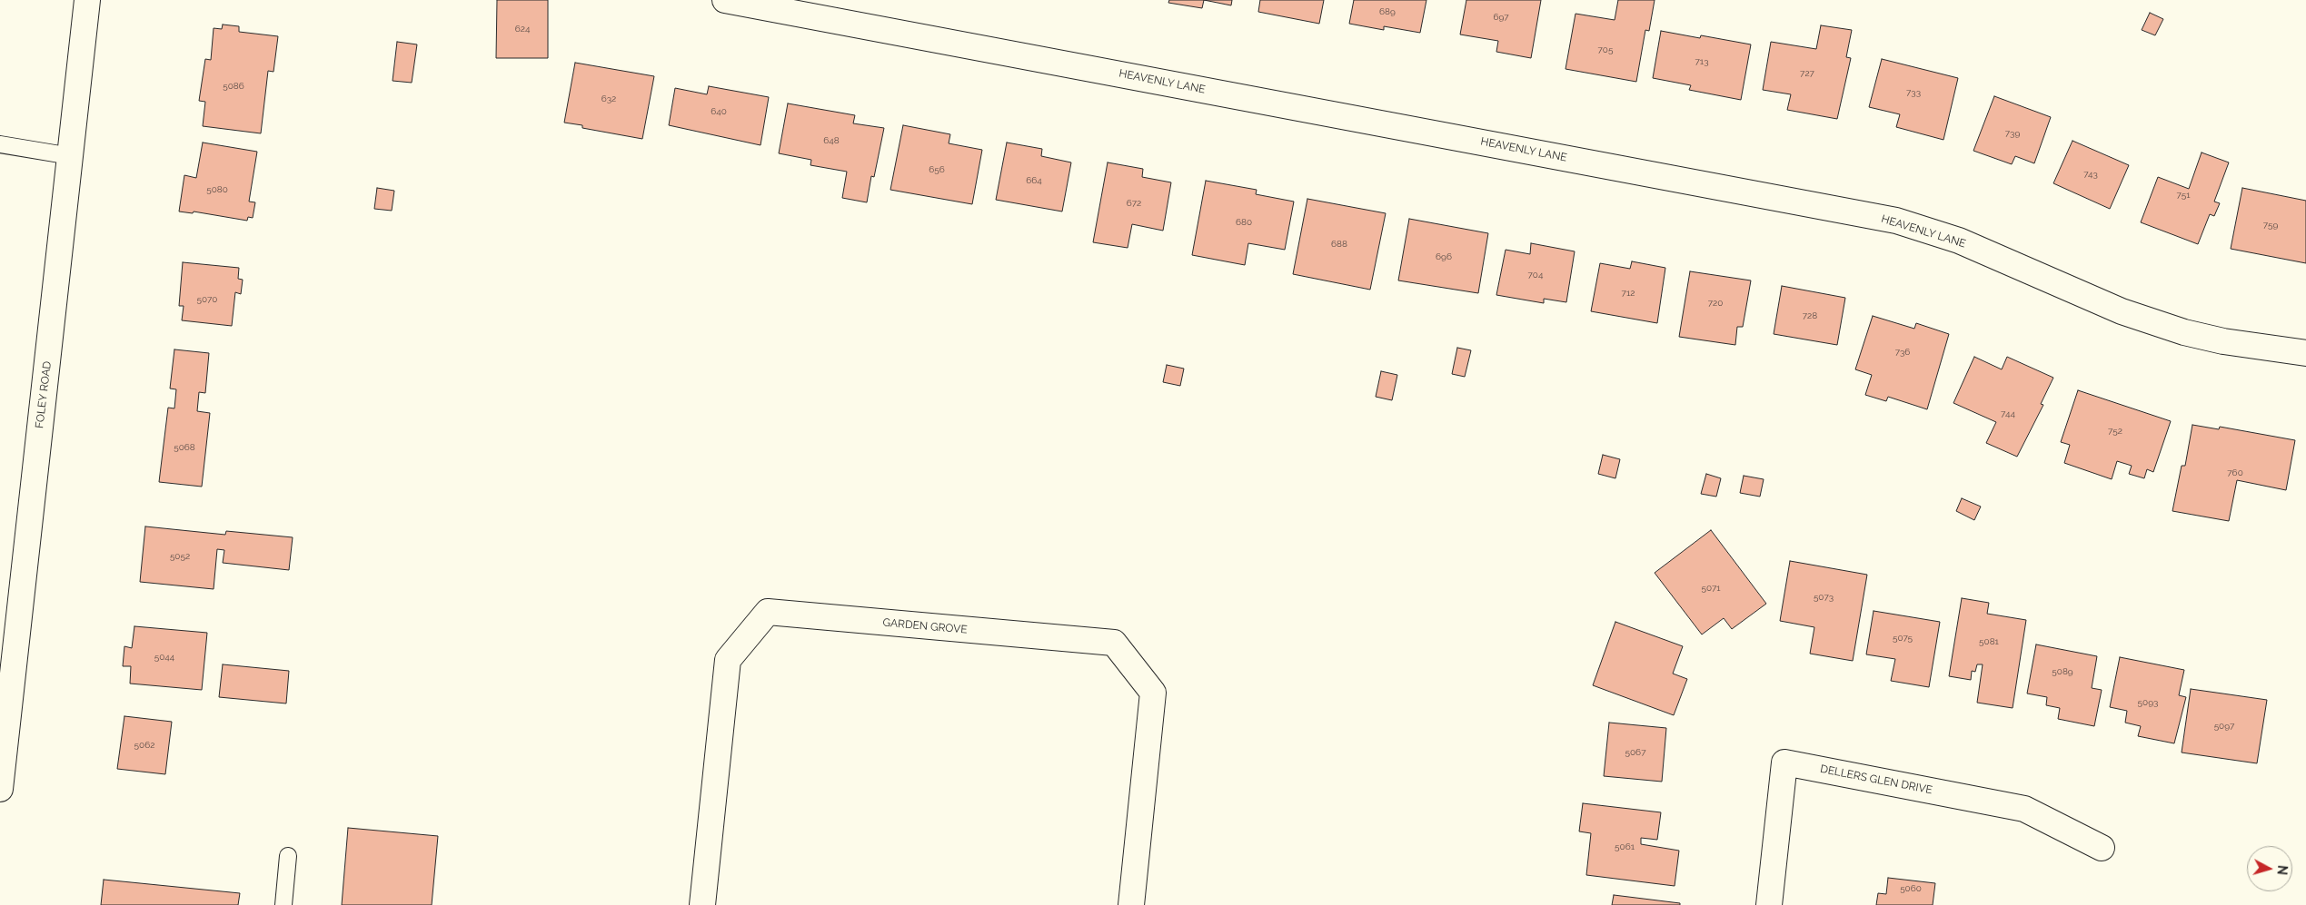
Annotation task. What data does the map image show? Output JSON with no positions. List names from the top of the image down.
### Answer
{
  "streets": {
    "street": [
      "HEAVENLY LANE",
      "FOLEY ROAD",
      "GARDEN GROVE",
      "DELLERS GLEN DRIVE"
    ]
  },
  "house_numbers": [
    "689",
    "697",
    "624",
    "705",
    "713",
    "727",
    "5086",
    "733",
    "632",
    "640",
    "739",
    "648",
    "656",
    "743",
    "664",
    "5080",
    "751",
    "672",
    "680",
    "759",
    "688",
    "696",
    "704",
    "712",
    "5070",
    "720",
    "728",
    "736",
    "744",
    "752",
    "5068",
    "760",
    "5052",
    "5071",
    "5073",
    "5075",
    "5081",
    "5044",
    "5089",
    "5093",
    "5097",
    "5062",
    "5067",
    "5061",
    "5060"
  ],
  "north": "right"
}
